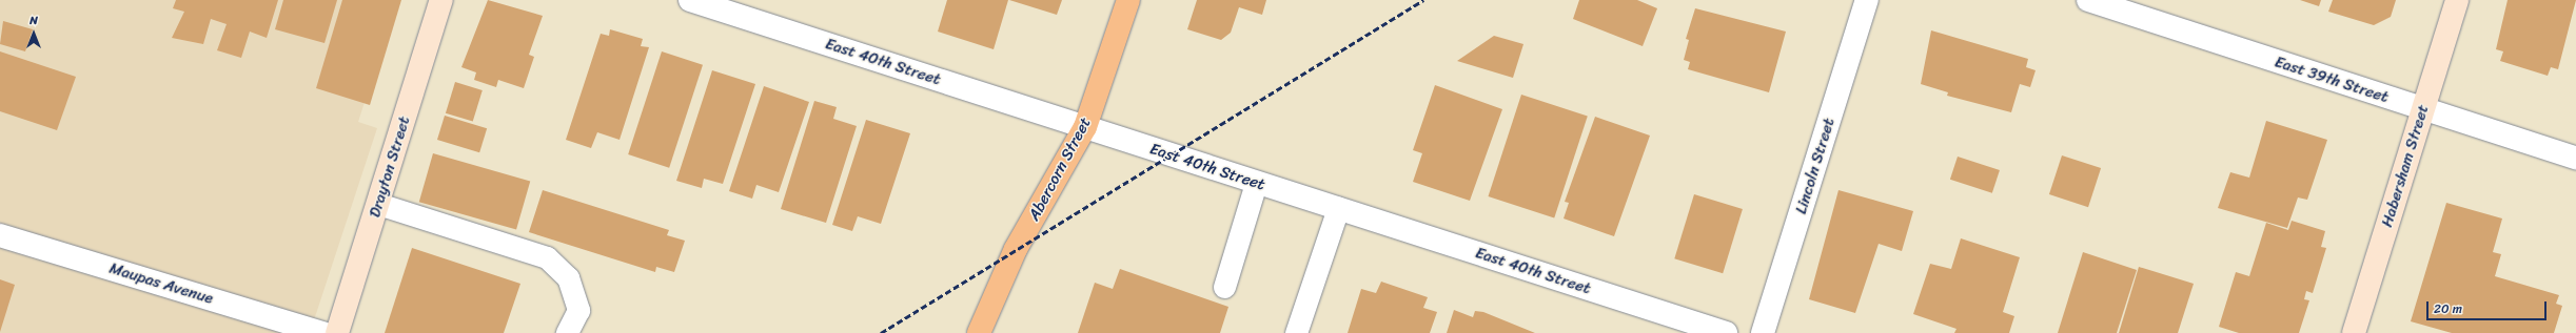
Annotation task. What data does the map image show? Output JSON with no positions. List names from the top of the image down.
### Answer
{
  "streets": {
    "main road": ["Habersham Street", "Drayton Street", "Abercorn Street"],
    "street": [
      "East 40th Street",
      "East 39th Street",
      "Lincoln Street",
      "Maupas Avenue"
    ]
  },
  "crossings": [
    ["East 40th Street", "Abercorn Street"],
    ["East 39th Street", "Habersham Street"]
  ],
  "scale_bar": "20 m",
  "north": "top"
}
